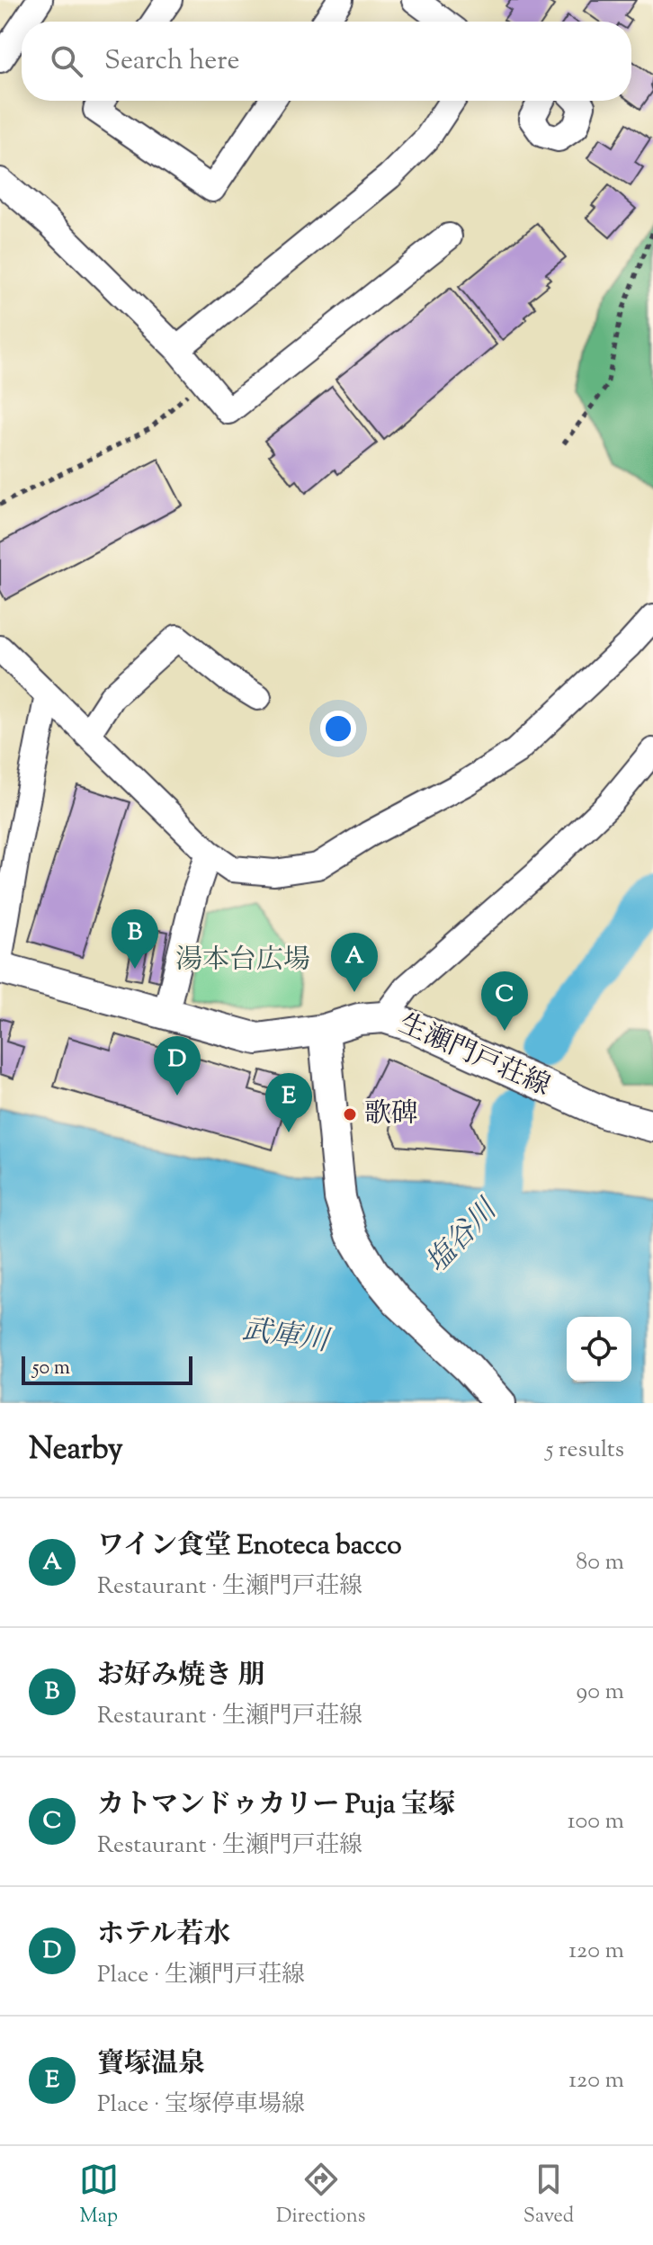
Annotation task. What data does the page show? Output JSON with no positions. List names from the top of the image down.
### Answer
{
  "streets": {
    "main road": ["生瀬門戸荘線"]
  },
  "water": ["塩谷川", "武庫川"],
  "parks": ["湯本台広場"],
  "places": ["歌碑"],
  "scale_bar": "50 m",
  "page": {
    "search": "Search here",
    "pins": [
      "B",
      "A",
      "C",
      "D",
      "E"
    ],
    "scale": "50 m",
    "heading": ["Nearby", "5 results"],
    "list": [
      {
        "mark": "A",
        "name": "ワイン食堂 Enoteca bacco",
        "note": "Restaurant · 生瀬門戸荘線",
        "value": "80 m"
      },
      {
        "mark": "B",
        "name": "お好み焼き 朋",
        "note": "Restaurant · 生瀬門戸荘線",
        "value": "90 m"
      },
      {
        "mark": "C",
        "name": "カトマンドゥカリー Puja 宝塚",
        "note": "Restaurant · 生瀬門戸荘線",
        "value": "100 m"
      },
      {
        "mark": "D",
        "name": "ホテル若水",
        "note": "Place · 生瀬門戸荘線",
        "value": "120 m"
      },
      {
        "mark": "E",
        "name": "寶塚温泉",
        "note": "Place · 宝塚停車場線",
        "value": "120 m"
      }
    ],
    "nav": ["Map", "Directions", "Saved"]
  }
}
